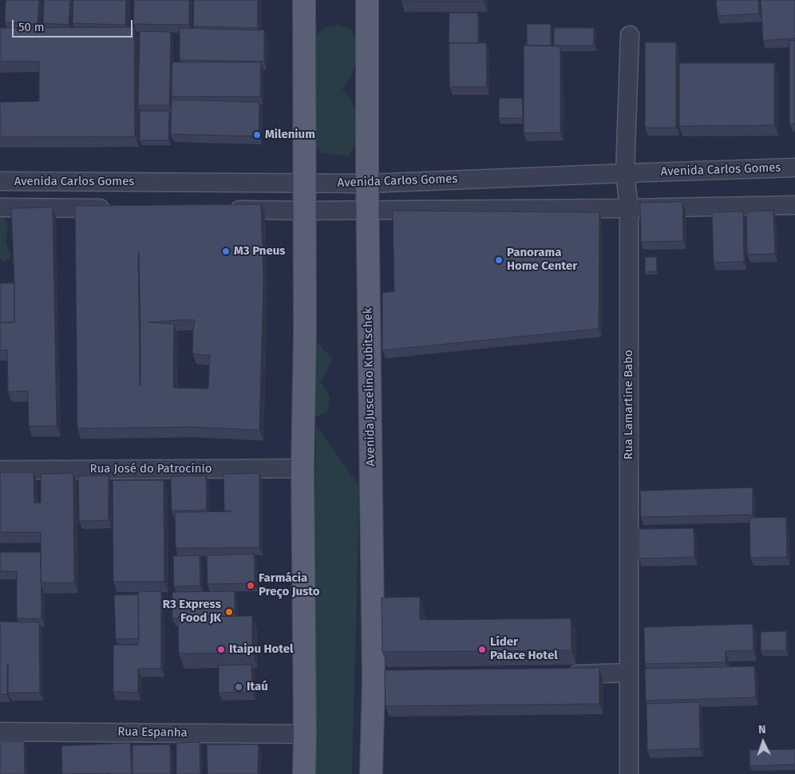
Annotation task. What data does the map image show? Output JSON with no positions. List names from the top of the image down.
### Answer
{
  "streets": {
    "main road": ["Avenida Juscelino Kubitschek"],
    "street": [
      "Avenida Carlos Gomes",
      "Rua Lamartine Babo",
      "Rua José do Patrocínio",
      "Rua Espanha"
    ]
  },
  "crossings": [
    ["Avenida Carlos Gomes", "Avenida Juscelino Kubitschek"],
    ["Avenida Carlos Gomes", "Rua Lamartine Babo"]
  ],
  "places": [
    "Milenium",
    "M3 Pneus",
    "Panorama Home Center",
    "Farmácia Preço Justo",
    "R3 Express Food JK",
    "Itaipu Hotel",
    "Líder Palace Hotel",
    "Itaú"
  ],
  "scale_bar": "50 m",
  "north": "top"
}
